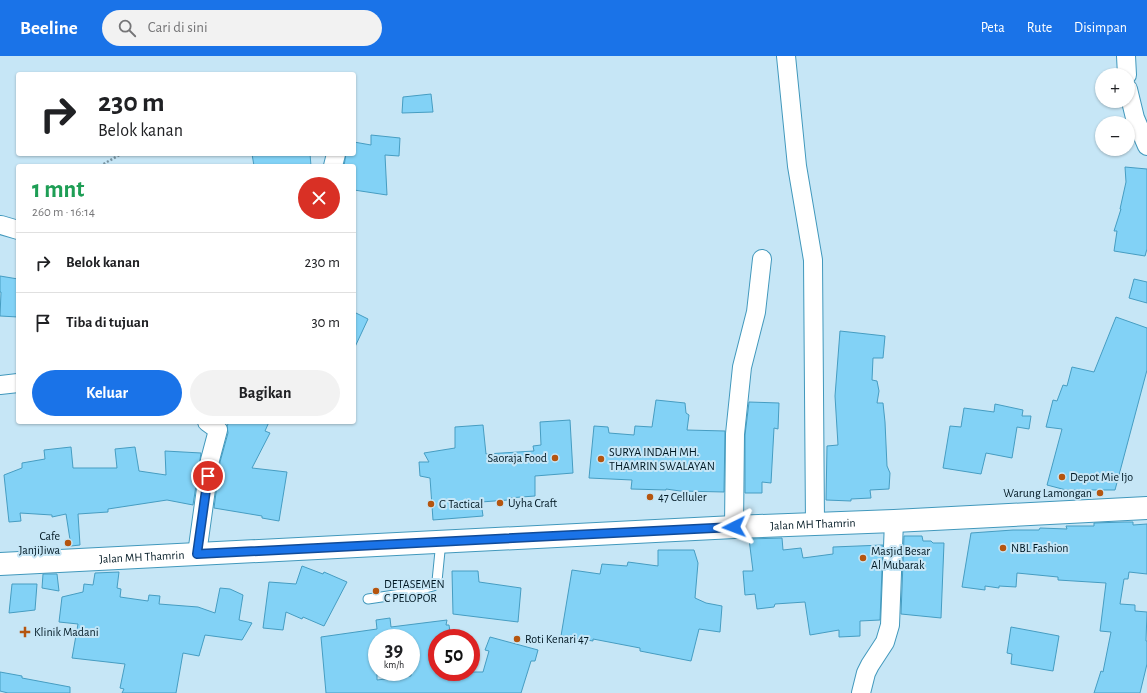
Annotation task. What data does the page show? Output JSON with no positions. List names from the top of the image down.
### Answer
{
  "streets": {
    "main road": ["Jalan MH Thamrin"]
  },
  "places": {
    "other": [
      "Saoraja Food",
      "SURYA INDAH MH. THAMRIN SWALAYAN",
      "Depot Mie Ijo",
      "Warung Lamongan",
      "47 Celluler",
      "Uyha Craft",
      "G Tactical",
      "Cafe JanjiJiwa",
      "NBL Fashion",
      "Masjid Besar Al Mubarak",
      "DETASEMEN C PELOPOR",
      "Roti Kenari 47"
    ],
    "health": ["Klinik Madani"]
  },
  "page": {
    "header": "Beeline",
    "search": "Cari di sini",
    "nav": ["Peta", "Rute", "Disimpan"],
    "map_buttons": ["+", "−"],
    "turn": ["230 m", "Belok kanan"],
    "heading": ["1 mnt", "260 m · 16:14"],
    "list": [
      {
        "name": "Belok kanan",
        "value": "230 m"
      },
      {
        "name": "Tiba di tujuan",
        "value": "30 m"
      }
    ],
    "buttons": ["Keluar", "Bagikan"],
    "speed": "39 km/h",
    "limit": "50"
  }
}
